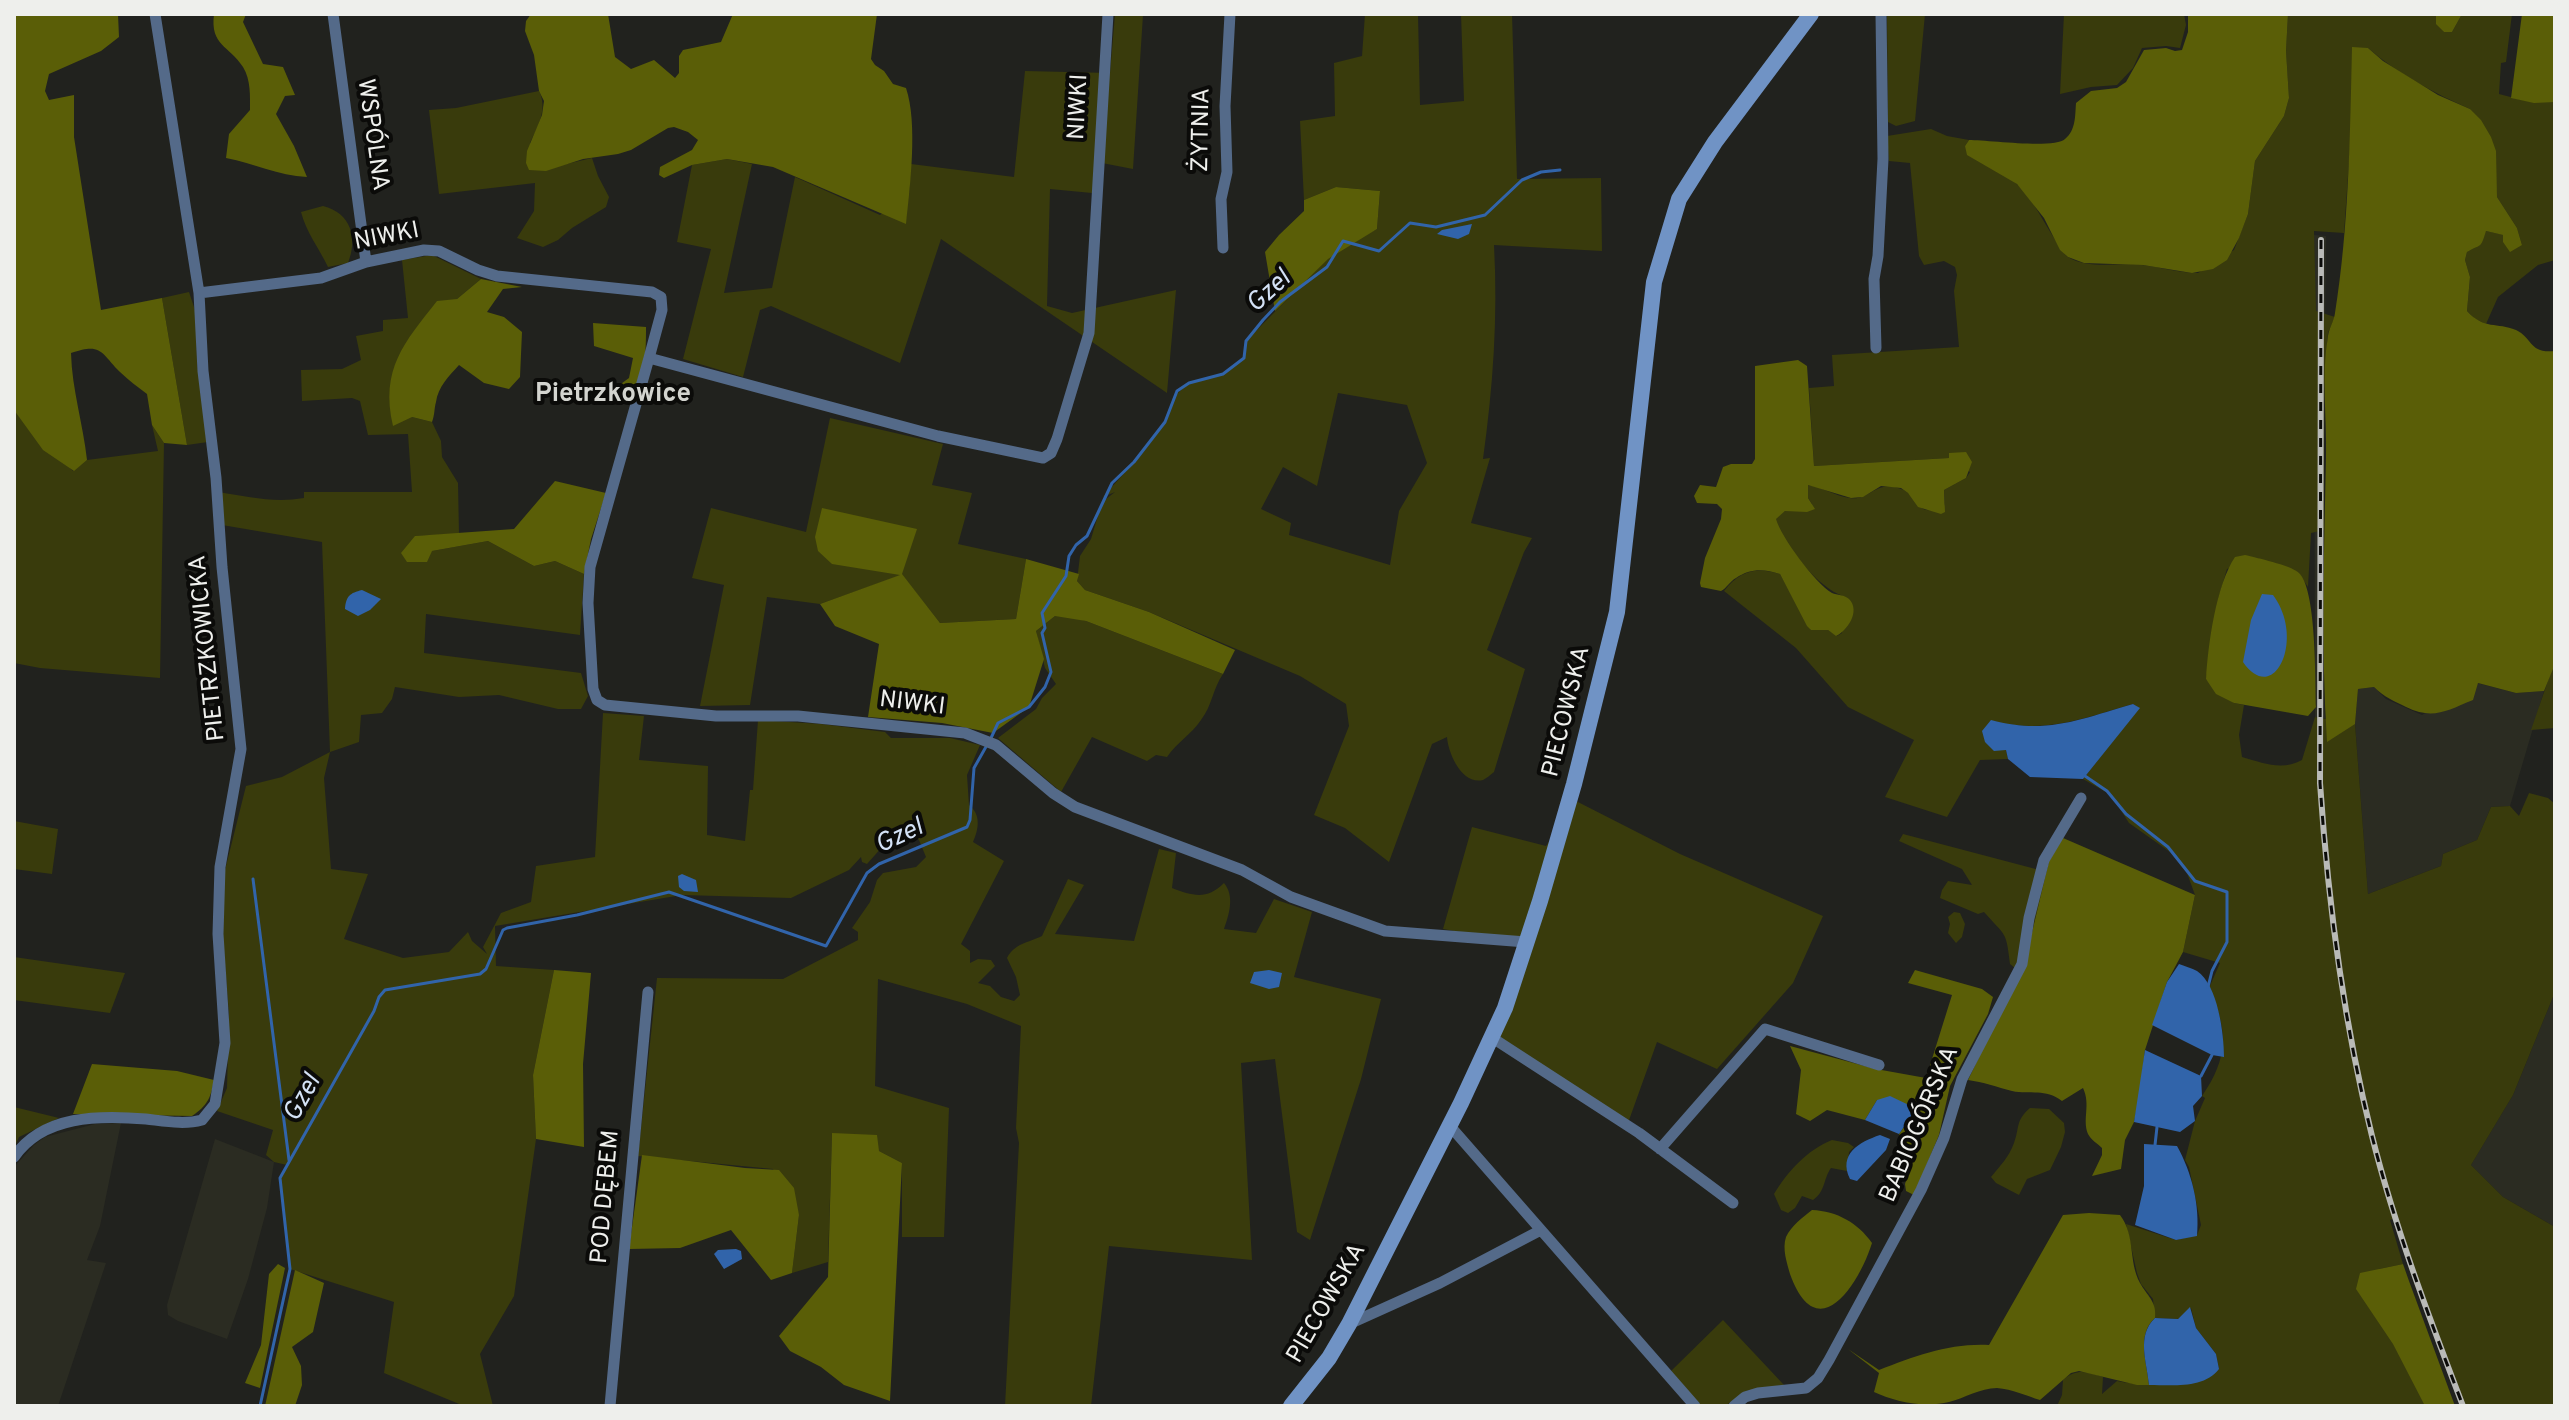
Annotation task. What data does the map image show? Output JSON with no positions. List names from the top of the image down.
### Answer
{
  "streets": {
    "street": [
      "NIWKI",
      "ŻYTNIA",
      "WSPÓLNA",
      "PIETRZKOWICKA",
      "PIECOWSKA",
      "BABIOGÓRSKA",
      "POD DĘBEM"
    ]
  },
  "crossings": [
    ["NIWKI", "WSPÓLNA"],
    ["NIWKI", "PIETRZKOWICKA"],
    ["NIWKI", "PIECOWSKA"]
  ],
  "districts": ["Pietrzkowice"],
  "water": ["Gzel"]
}
